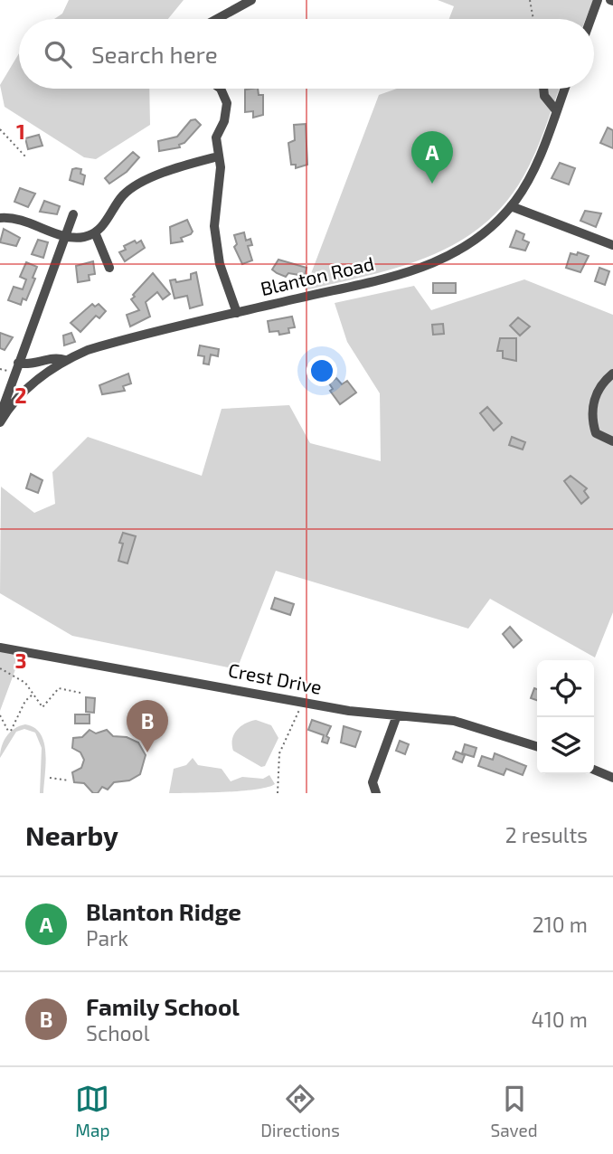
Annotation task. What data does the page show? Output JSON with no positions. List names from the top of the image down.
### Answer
{
  "streets": {
    "street": ["Blanton Road", "Crest Drive"]
  },
  "page": {
    "search": "Search here",
    "pins": ["A", "B"],
    "heading": ["Nearby", "2 results"],
    "list": [
      {
        "mark": "A",
        "name": "Blanton Ridge",
        "note": "Park",
        "value": "210 m"
      },
      {
        "mark": "B",
        "name": "Family School",
        "note": "School",
        "value": "410 m"
      }
    ],
    "nav": ["Map", "Directions", "Saved"]
  },
  "grid": {
    "rows": ["1", "2", "3"]
  }
}
